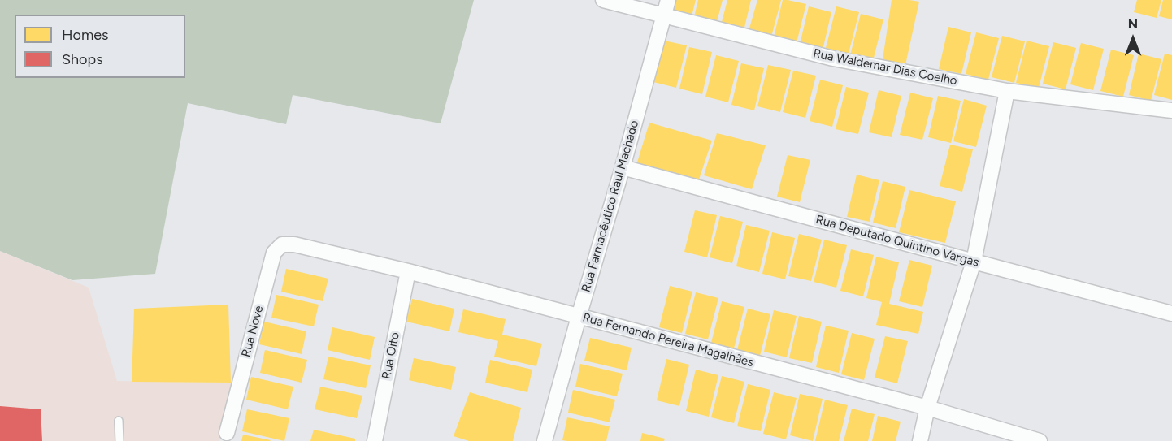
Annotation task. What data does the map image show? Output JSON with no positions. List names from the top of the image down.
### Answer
{
  "streets": {
    "street": [
      "Rua Waldemar Dias Coelho",
      "Rua Farmacêutico Raul Machado",
      "Rua Deputado Quintino Vargas",
      "Rua Nove",
      "Rua Fernando Pereira Magalhães",
      "Rua Oito"
    ]
  },
  "crossings": [
    ["Rua Waldemar Dias Coelho", "Rua Farmacêutico Raul Machado"],
    ["Rua Farmacêutico Raul Machado", "Rua Deputado Quintino Vargas"],
    ["Rua Farmacêutico Raul Machado", "Rua Fernando Pereira Magalhães"],
    ["Rua Nove", "Rua Fernando Pereira Magalhães"],
    ["Rua Fernando Pereira Magalhães", "Rua Oito"]
  ],
  "legend": ["Homes", "Shops"],
  "north": "top"
}
